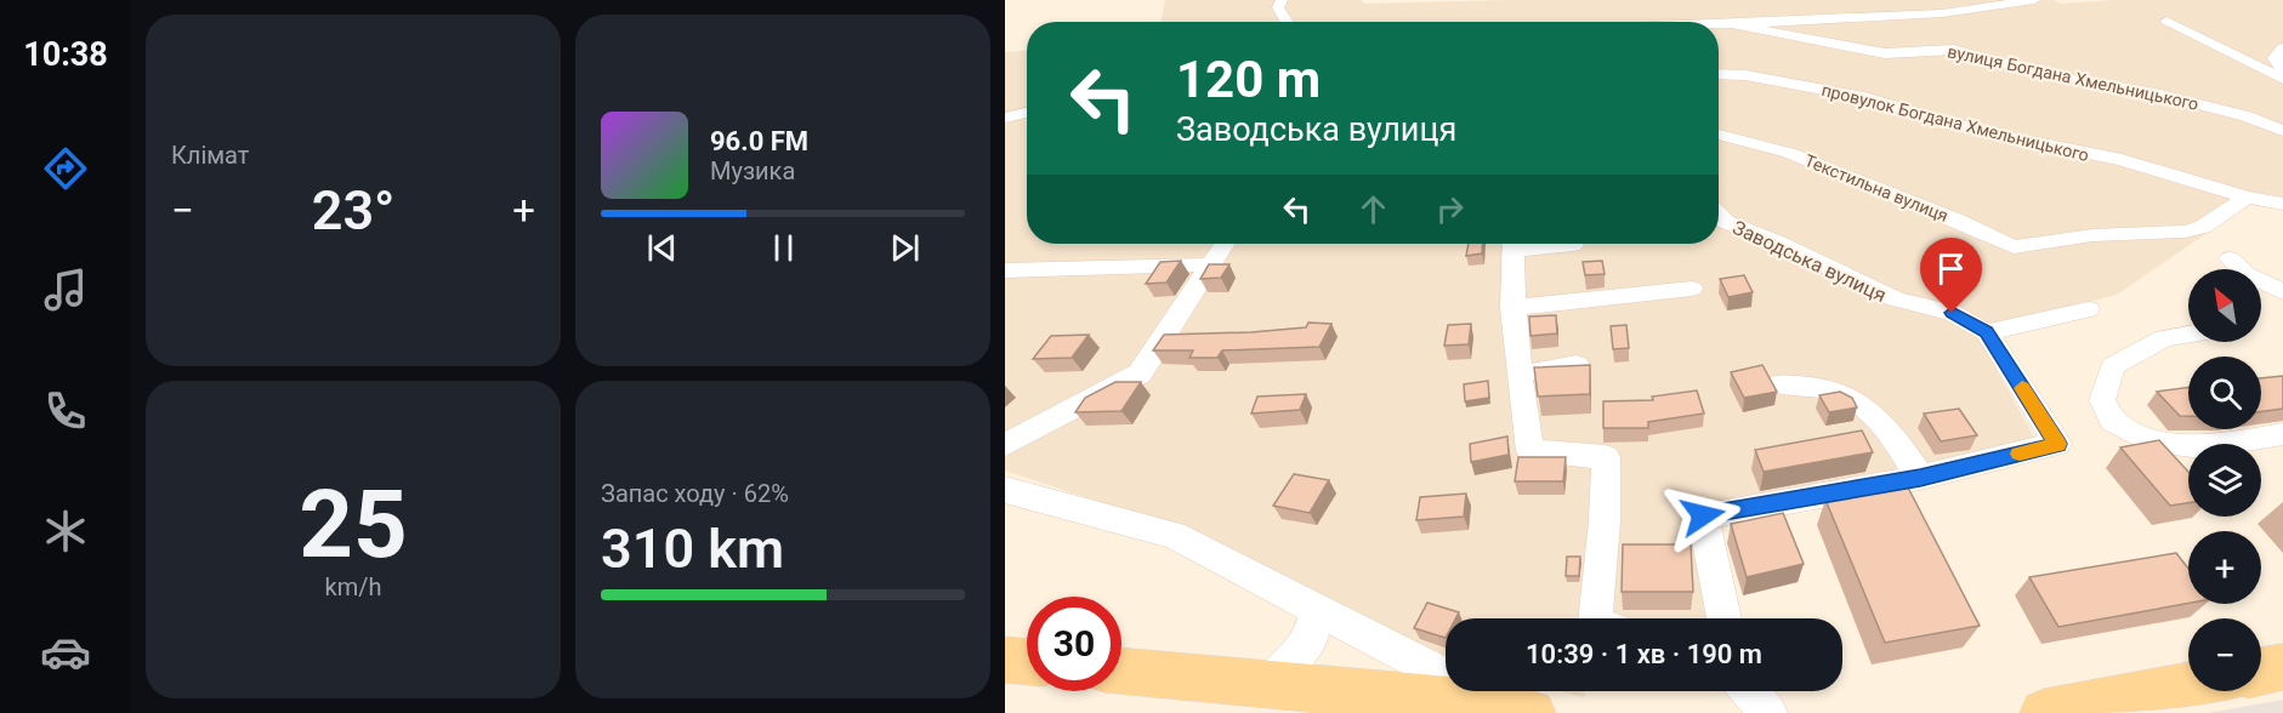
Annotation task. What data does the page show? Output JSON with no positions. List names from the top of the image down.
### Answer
{
  "streets": {
    "street": [
      "вулиця Богдана Хмельницького",
      "провулок Богдана Хмельницького",
      "Текстильна вулиця",
      "Заводська вулиця"
    ]
  },
  "crossings": [
    ["провулок Богдана Хмельницького", "Текстильна вулиця"]
  ],
  "north": "top left",
  "page": {
    "tabs": "10:38",
    "tile": [
      "Клімат",
      ["25", "km/h"],
      ["Запас ходу · 62%", "310 km"]
    ],
    "turn": ["120 m", "Заводська вулиця"],
    "song": ["96.0 FM", "Музика"],
    "heat": ["−", "23°", "+"],
    "map_buttons": ["+", "−"],
    "limit": "30",
    "trip": "10:39 · 1 хв · 190 m"
  }
}
